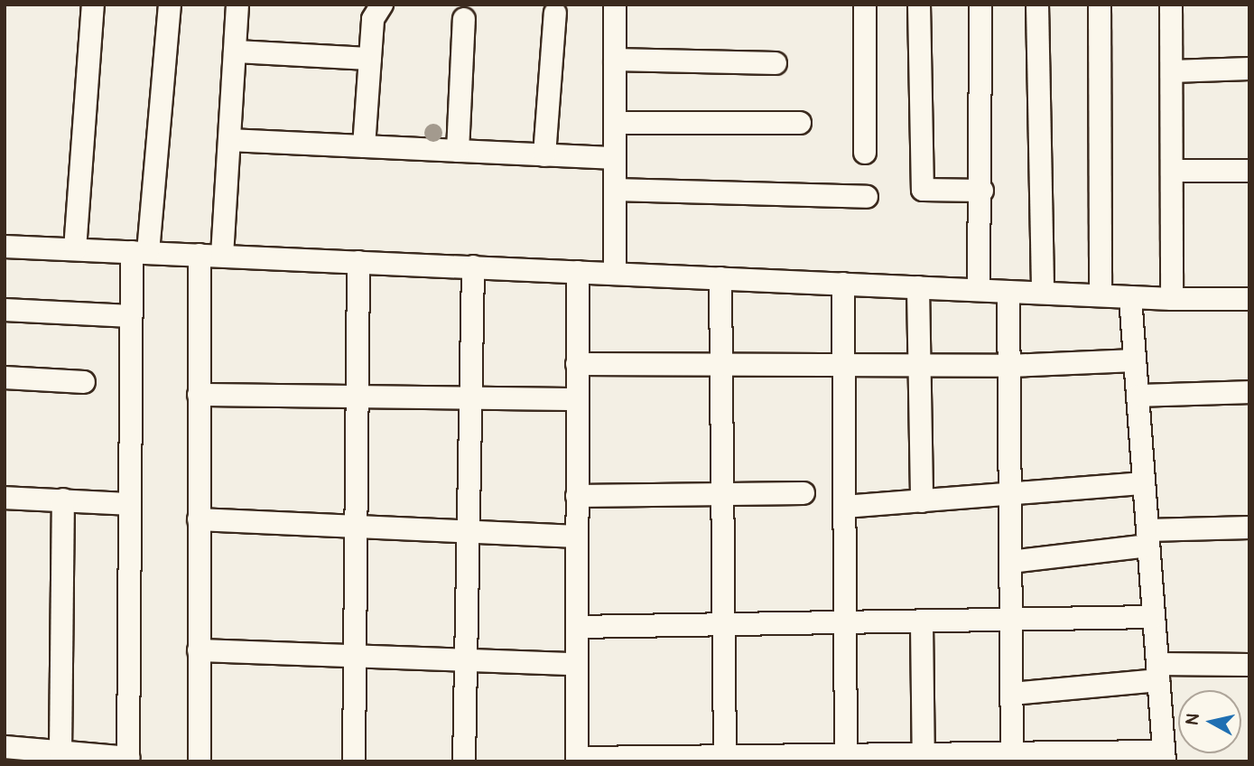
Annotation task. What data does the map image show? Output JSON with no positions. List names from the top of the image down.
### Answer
{
  "north": "left"
}
